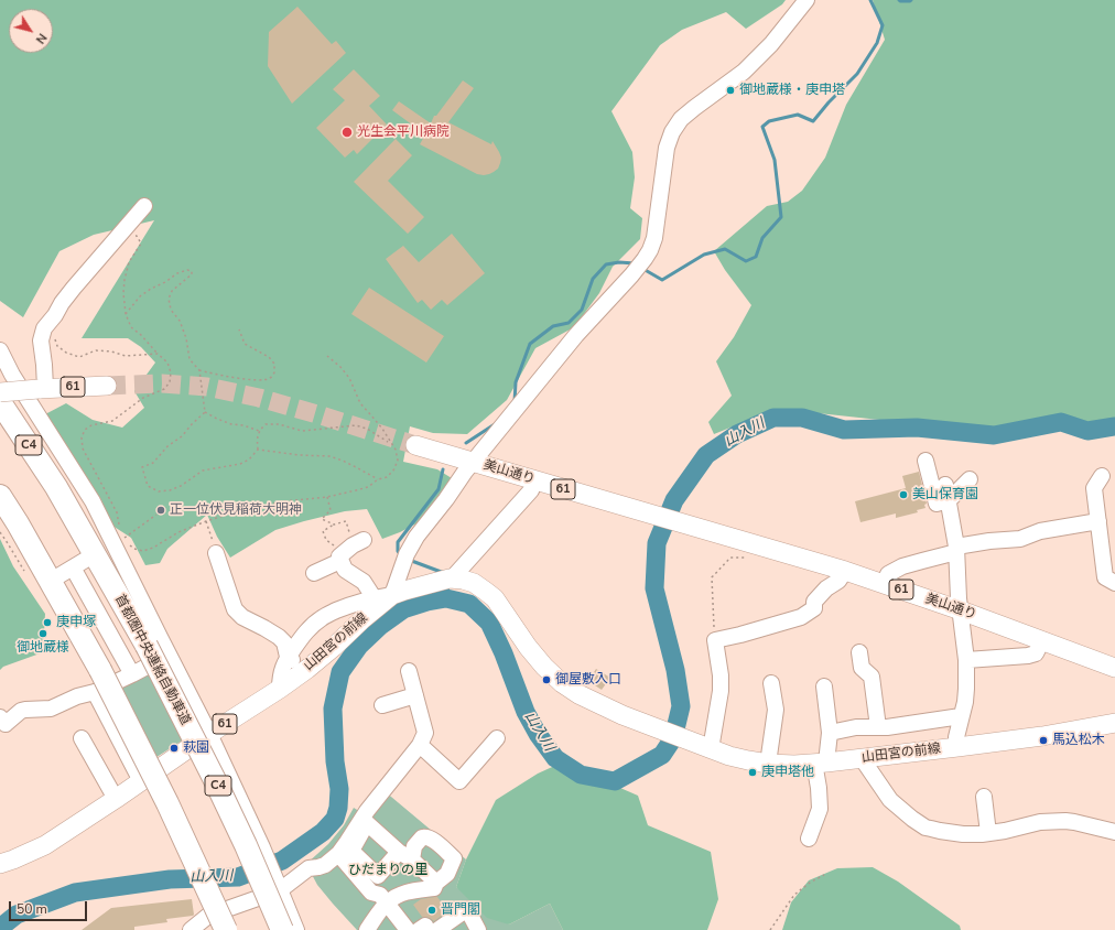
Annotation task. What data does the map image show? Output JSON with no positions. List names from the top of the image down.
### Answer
{
  "streets": {
    "highway": ["C4", "首都圏中央連絡自動車道"],
    "main road": ["61", "美山通り", "山田宮の前線"]
  },
  "crossings": [
    ["61", "山田宮の前線"]
  ],
  "water": ["山入川"],
  "parks": ["ひだまりの里"],
  "places": [
    "御地蔵様・庚申塔",
    "光生会平川病院",
    "美山保育園",
    "正一位伏見稲荷大明神",
    "庚申塚",
    "御地蔵様",
    "御屋敷入口",
    "馬込松木",
    "萩園",
    "庚申塔他",
    "晋門閣"
  ],
  "scale_bar": "50 m",
  "north": "bottom right"
}
